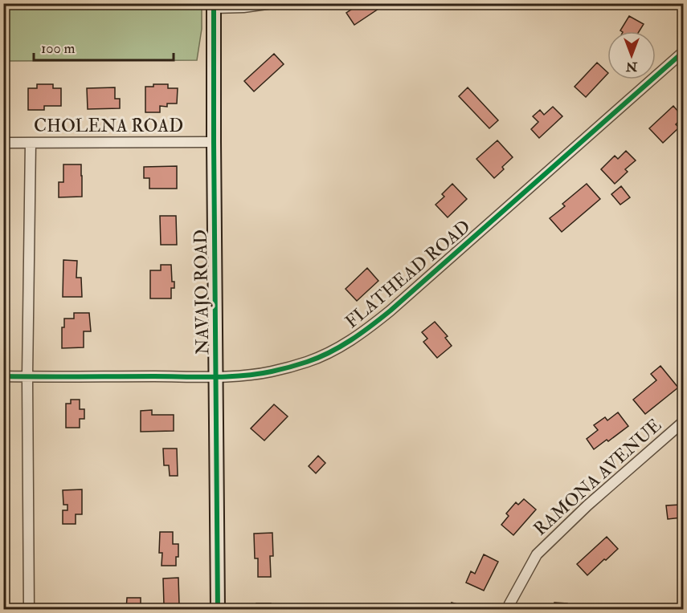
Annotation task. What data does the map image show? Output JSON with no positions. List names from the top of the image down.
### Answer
{
  "streets": {
    "main road": ["NAVAJO ROAD"],
    "street": ["CHOLENA ROAD", "FLATHEAD ROAD", "RAMONA AVENUE"]
  },
  "crossings": [
    ["CHOLENA ROAD", "NAVAJO ROAD"],
    ["FLATHEAD ROAD", "NAVAJO ROAD"]
  ],
  "scale_bar": "100 m",
  "north": "bottom"
}
